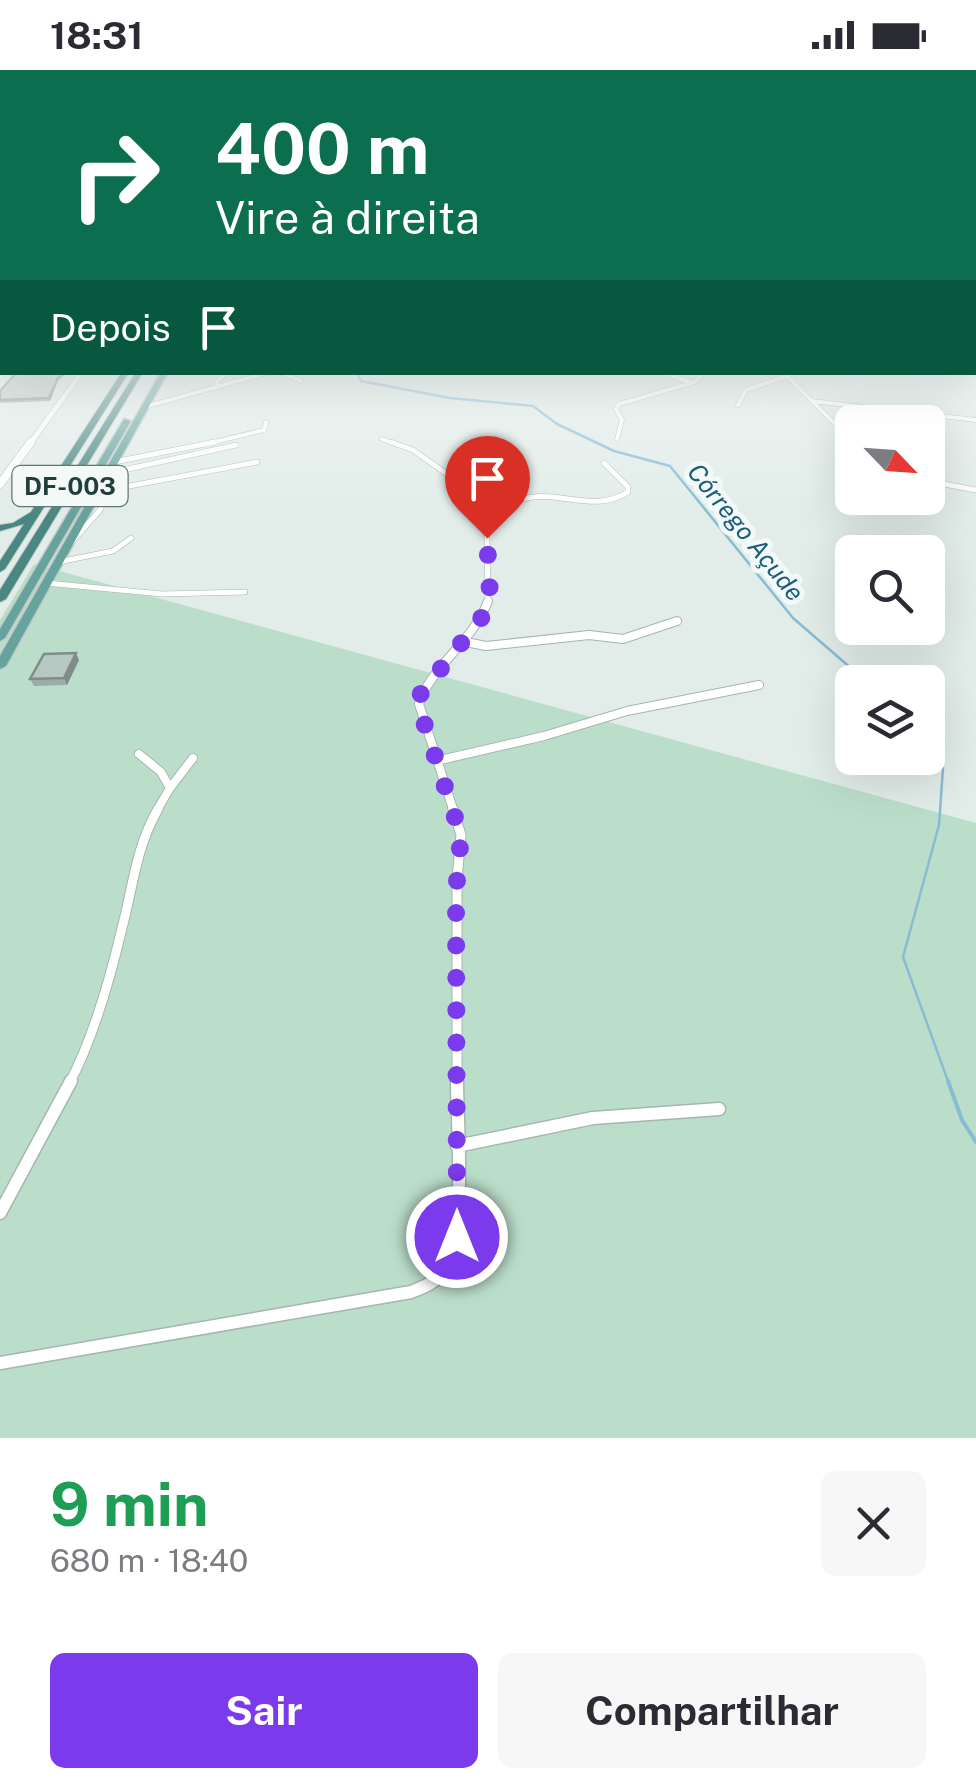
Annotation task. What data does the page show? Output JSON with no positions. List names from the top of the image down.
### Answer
{
  "streets": {
    "highway": ["DF-003"]
  },
  "water": ["Córrego Açude"],
  "north": "bottom right",
  "page": {
    "status": "18:31",
    "turn": ["400 m", "Vire à direita"],
    "then": "Depois",
    "heading": ["9 min", "680 m · 18:40"],
    "buttons": ["Sair", "Compartilhar"]
  }
}
